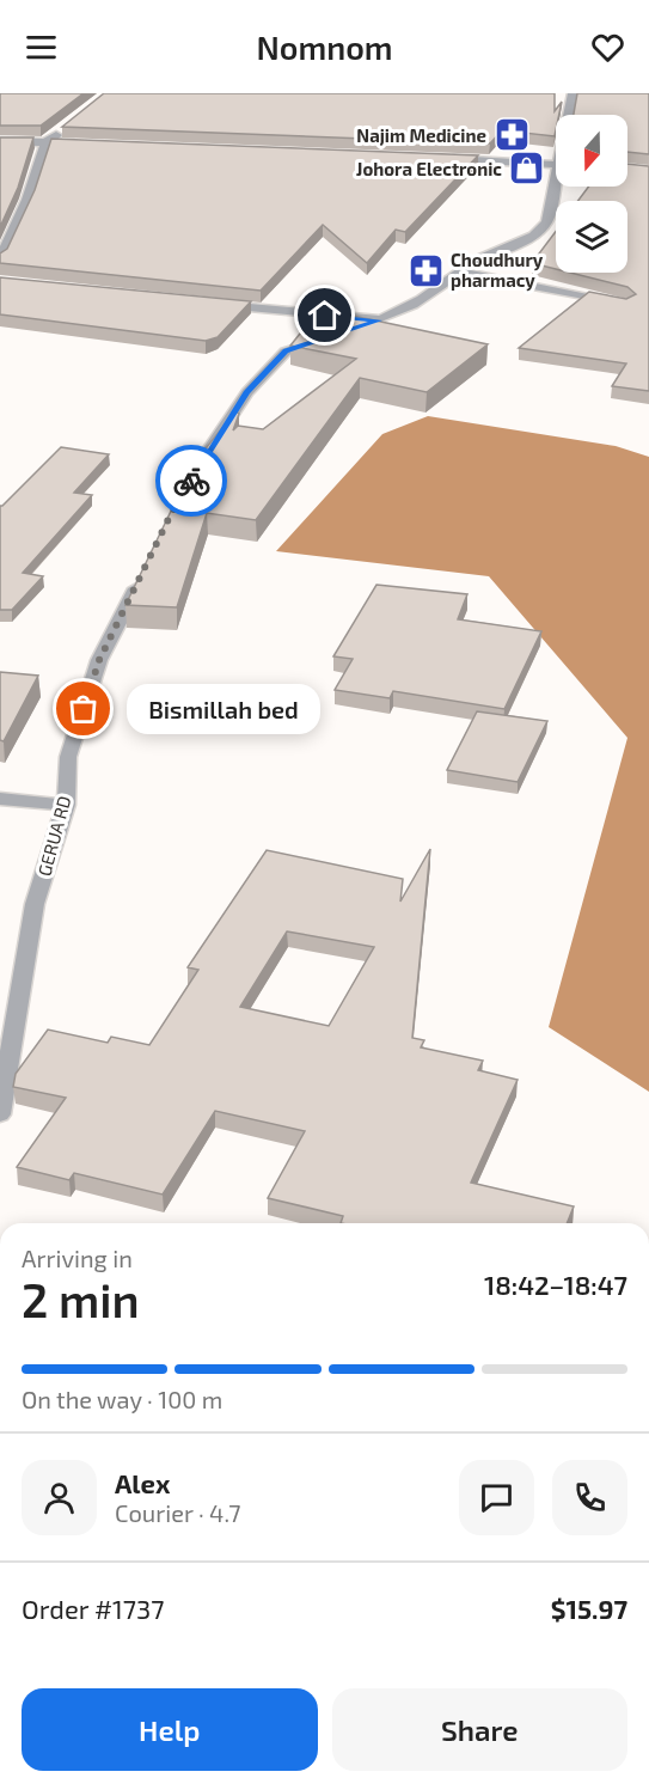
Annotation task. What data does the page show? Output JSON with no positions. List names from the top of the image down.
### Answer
{
  "streets": {
    "street": ["GERUA RD"]
  },
  "places": {
    "pharmacy": ["Najim Medicine", "Choudhury pharmacy"],
    "shop": ["Johora Electronic"],
    "other": ["Bismillah bed"]
  },
  "north": "bottom",
  "page": {
    "header": "Nomnom",
    "bubble": "Bismillah bed",
    "heading": ["2 min", "Arriving in", "18:42–18:47"],
    "panel": [
      "Alex",
      "Courier · 4.7",
      "Order #1737",
      "$15.97"
    ],
    "bar": "On the way · 100 m",
    "buttons": ["Help", "Share"]
  }
}
